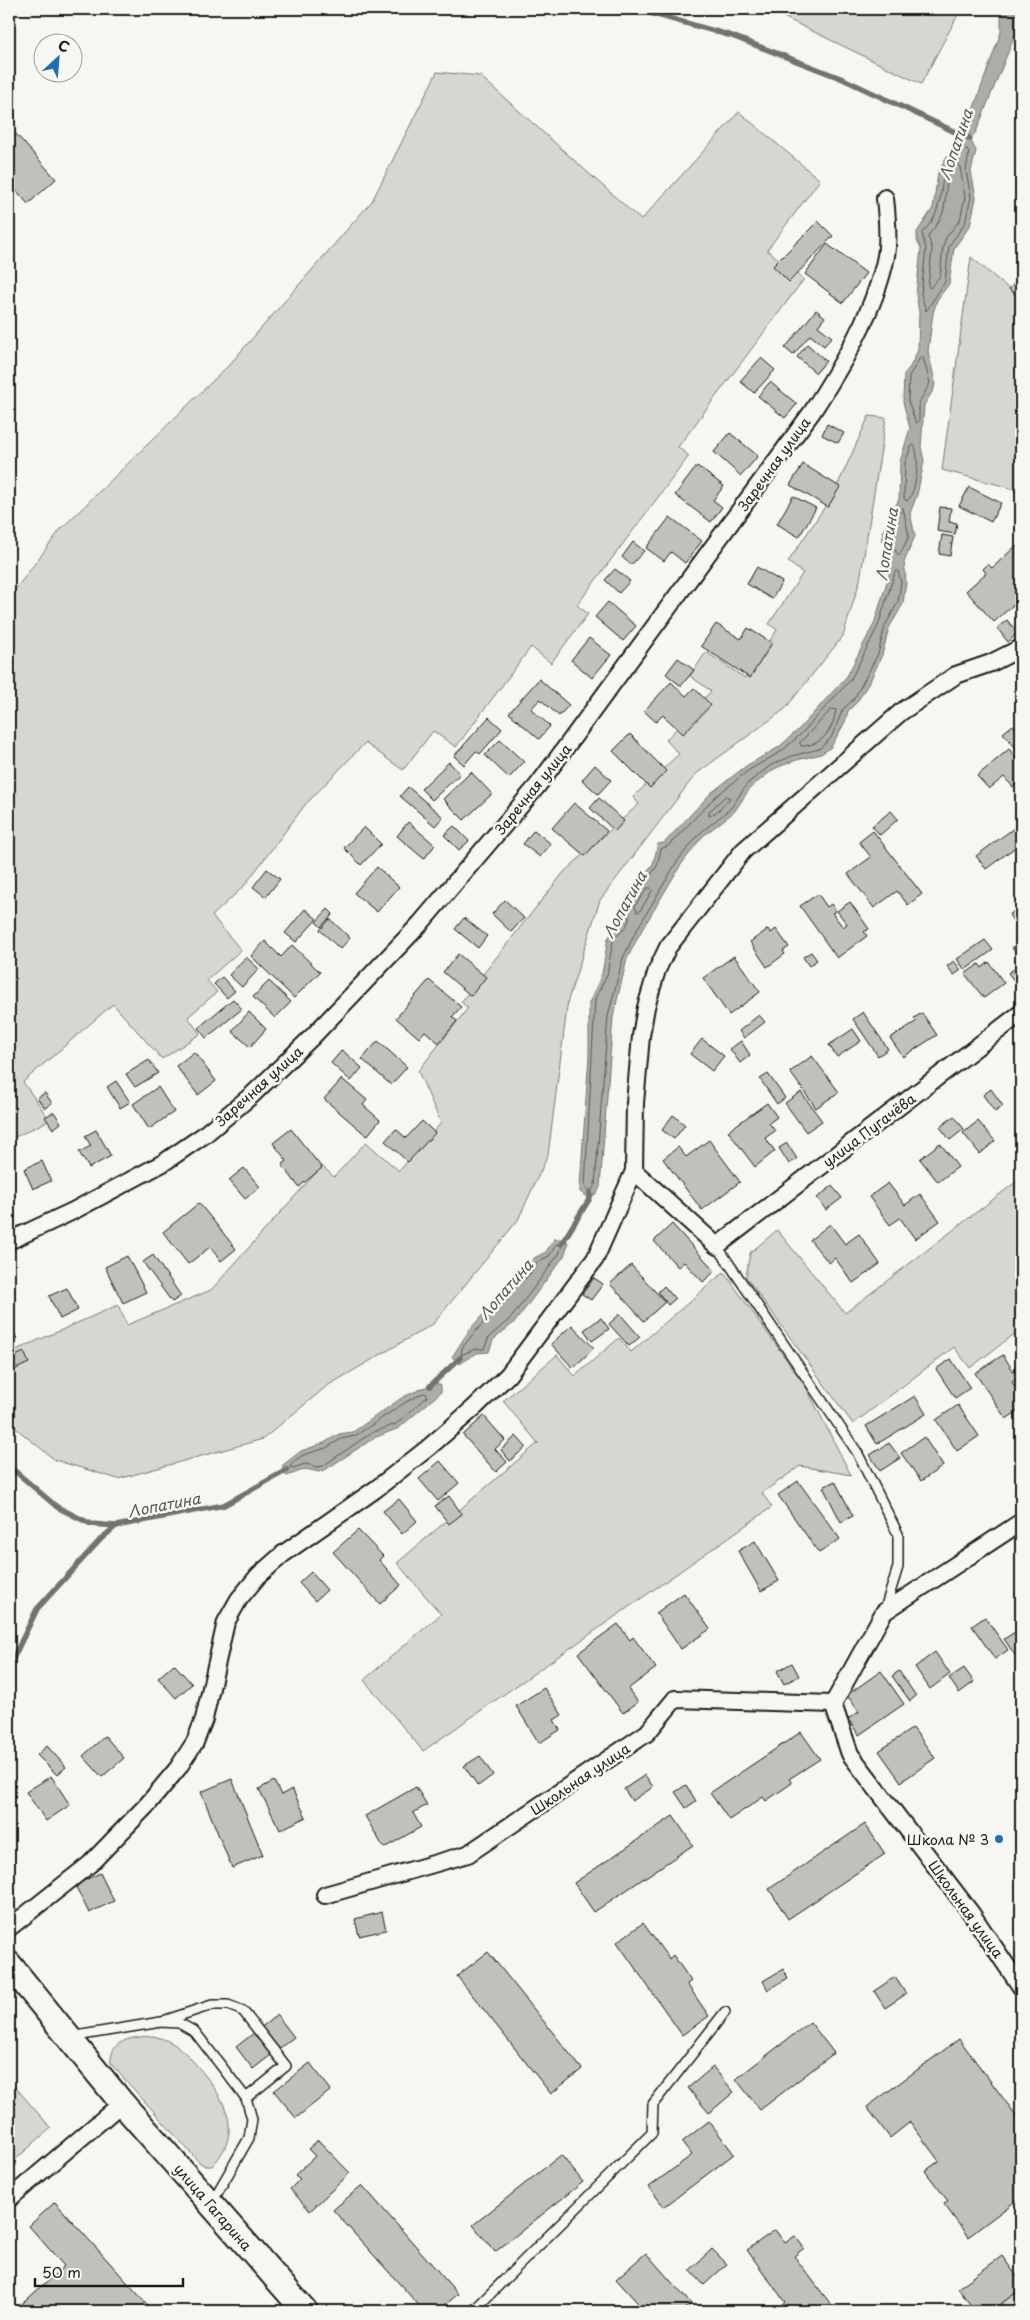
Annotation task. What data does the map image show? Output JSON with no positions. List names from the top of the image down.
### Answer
{
  "streets": {
    "main road": ["улица Гагарина"],
    "street": ["Заречная улица", "улица Пугачёва", "Школьная улица"]
  },
  "water": ["Лопатина"],
  "places": ["Школа № 3"],
  "scale_bar": "50 m",
  "north": "top right"
}
